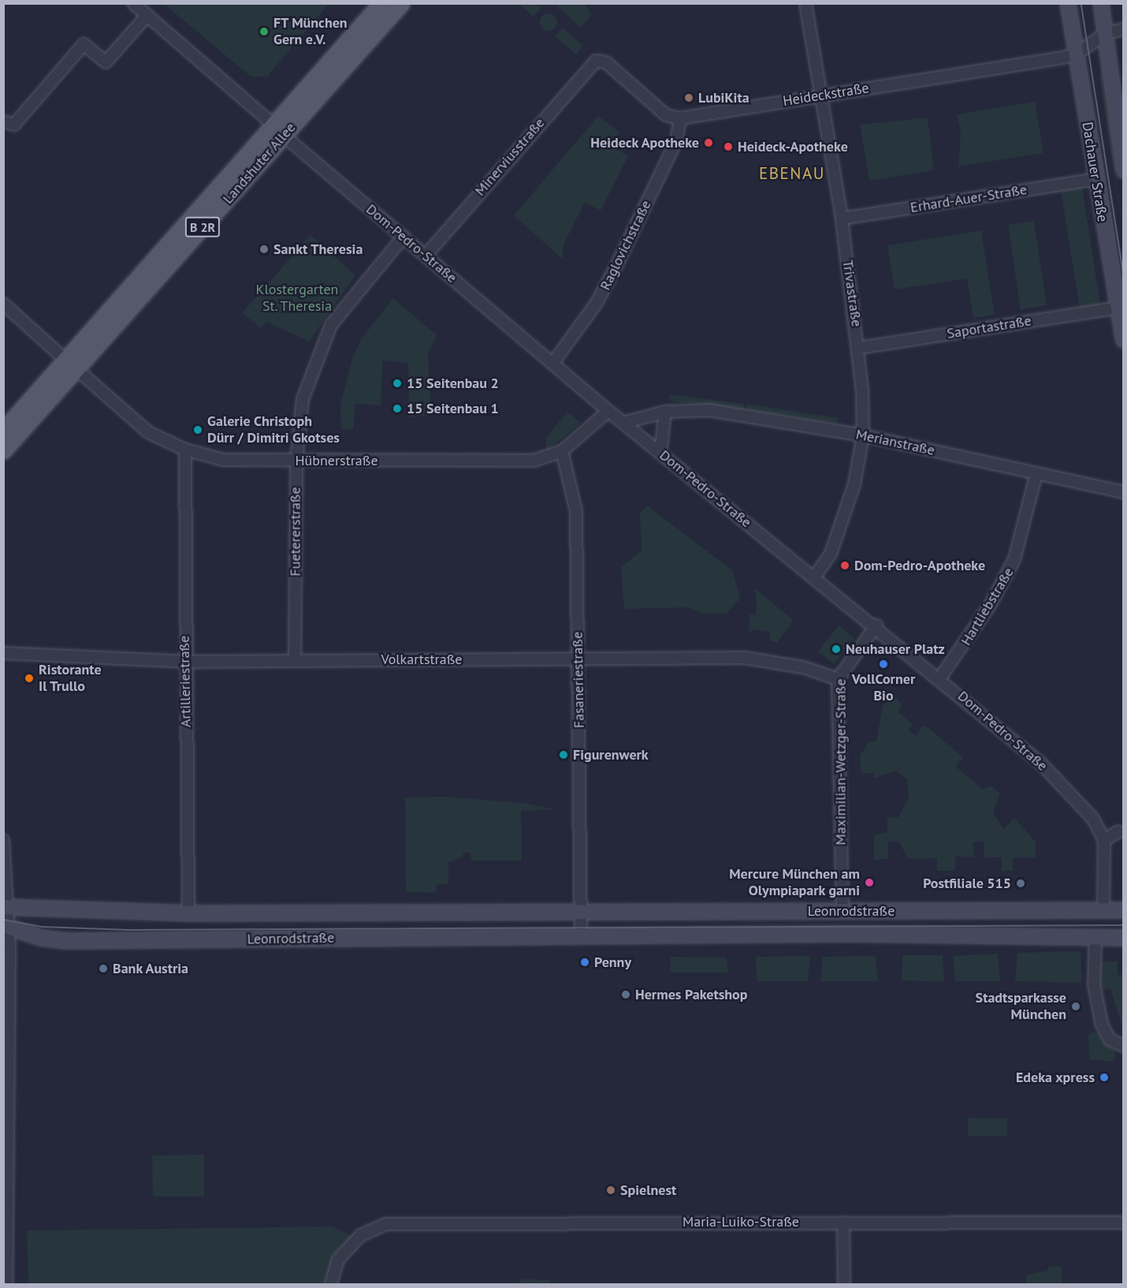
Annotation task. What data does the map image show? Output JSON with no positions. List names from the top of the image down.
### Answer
{
  "streets": {
    "main road": [
      "Landshuter Allee",
      "Dachauer Straße",
      "B 2R",
      "Leonrodstraße"
    ],
    "street": [
      "Heideckstraße",
      "Minerviusstraße",
      "Erhard-Auer-Straße",
      "Dom-Pedro-Straße",
      "Raglovichstraße",
      "Trivastraße",
      "Saportastraße",
      "Merianstraße",
      "Hübnerstraße",
      "Fuetererstraße",
      "Hartliebstraße",
      "Volkartstraße",
      "Fasaneriestraße",
      "Artilleriestraße",
      "Maximilian-Wetzger-Straße",
      "Maria-Luiko-Straße"
    ]
  },
  "crossings": [
    ["Heideckstraße", "Minerviusstraße"],
    ["Heideckstraße", "Dachauer Straße"],
    ["Heideckstraße", "Raglovichstraße"],
    ["Heideckstraße", "Trivastraße"],
    ["Minerviusstraße", "Dom-Pedro-Straße"],
    ["Minerviusstraße", "Raglovichstraße"],
    ["Landshuter Allee", "Dom-Pedro-Straße"],
    ["Landshuter Allee", "Hübnerstraße"],
    ["Dachauer Straße", "Erhard-Auer-Straße"],
    ["Dachauer Straße", "Saportastraße"],
    ["Erhard-Auer-Straße", "Trivastraße"],
    ["Dom-Pedro-Straße", "Raglovichstraße"],
    ["Dom-Pedro-Straße", "Trivastraße"],
    ["Dom-Pedro-Straße", "Merianstraße"],
    ["Dom-Pedro-Straße", "Hübnerstraße"],
    ["Dom-Pedro-Straße", "Fuetererstraße"],
    ["Dom-Pedro-Straße", "Hartliebstraße"],
    ["Dom-Pedro-Straße", "Maximilian-Wetzger-Straße"],
    ["Trivastraße", "Saportastraße"],
    ["Trivastraße", "Merianstraße"],
    ["Merianstraße", "Hartliebstraße"],
    ["Hübnerstraße", "Fuetererstraße"],
    ["Hübnerstraße", "Fasaneriestraße"],
    ["Hübnerstraße", "Artilleriestraße"],
    ["Fuetererstraße", "Volkartstraße"],
    ["Volkartstraße", "Fasaneriestraße"],
    ["Volkartstraße", "Artilleriestraße"],
    ["Volkartstraße", "Maximilian-Wetzger-Straße"],
    ["Fasaneriestraße", "Leonrodstraße"],
    ["Artilleriestraße", "Leonrodstraße"],
    ["Maximilian-Wetzger-Straße", "Leonrodstraße"]
  ],
  "districts": ["EBENAU"],
  "parks": ["Klostergarten St. Theresia"],
  "places": [
    "FT München Gern e.V.",
    "LubiKita",
    "Heideck Apotheke",
    "Heideck-Apotheke",
    "Sankt Theresia",
    "15 Seitenbau 2",
    "15 Seitenbau 1",
    "Galerie Christoph Dürr / Dimitri Gkotses",
    "Dom-Pedro-Apotheke",
    "Neuhauser Platz",
    "VollCorner Bio",
    "Ristorante Il Trullo",
    "Figurenwerk",
    "Mercure München am Olympiapark garni",
    "Postfiliale 515",
    "Penny",
    "Bank Austria",
    "Hermes Paketshop",
    "Stadtsparkasse München",
    "Edeka xpress",
    "Spielnest"
  ]
}
